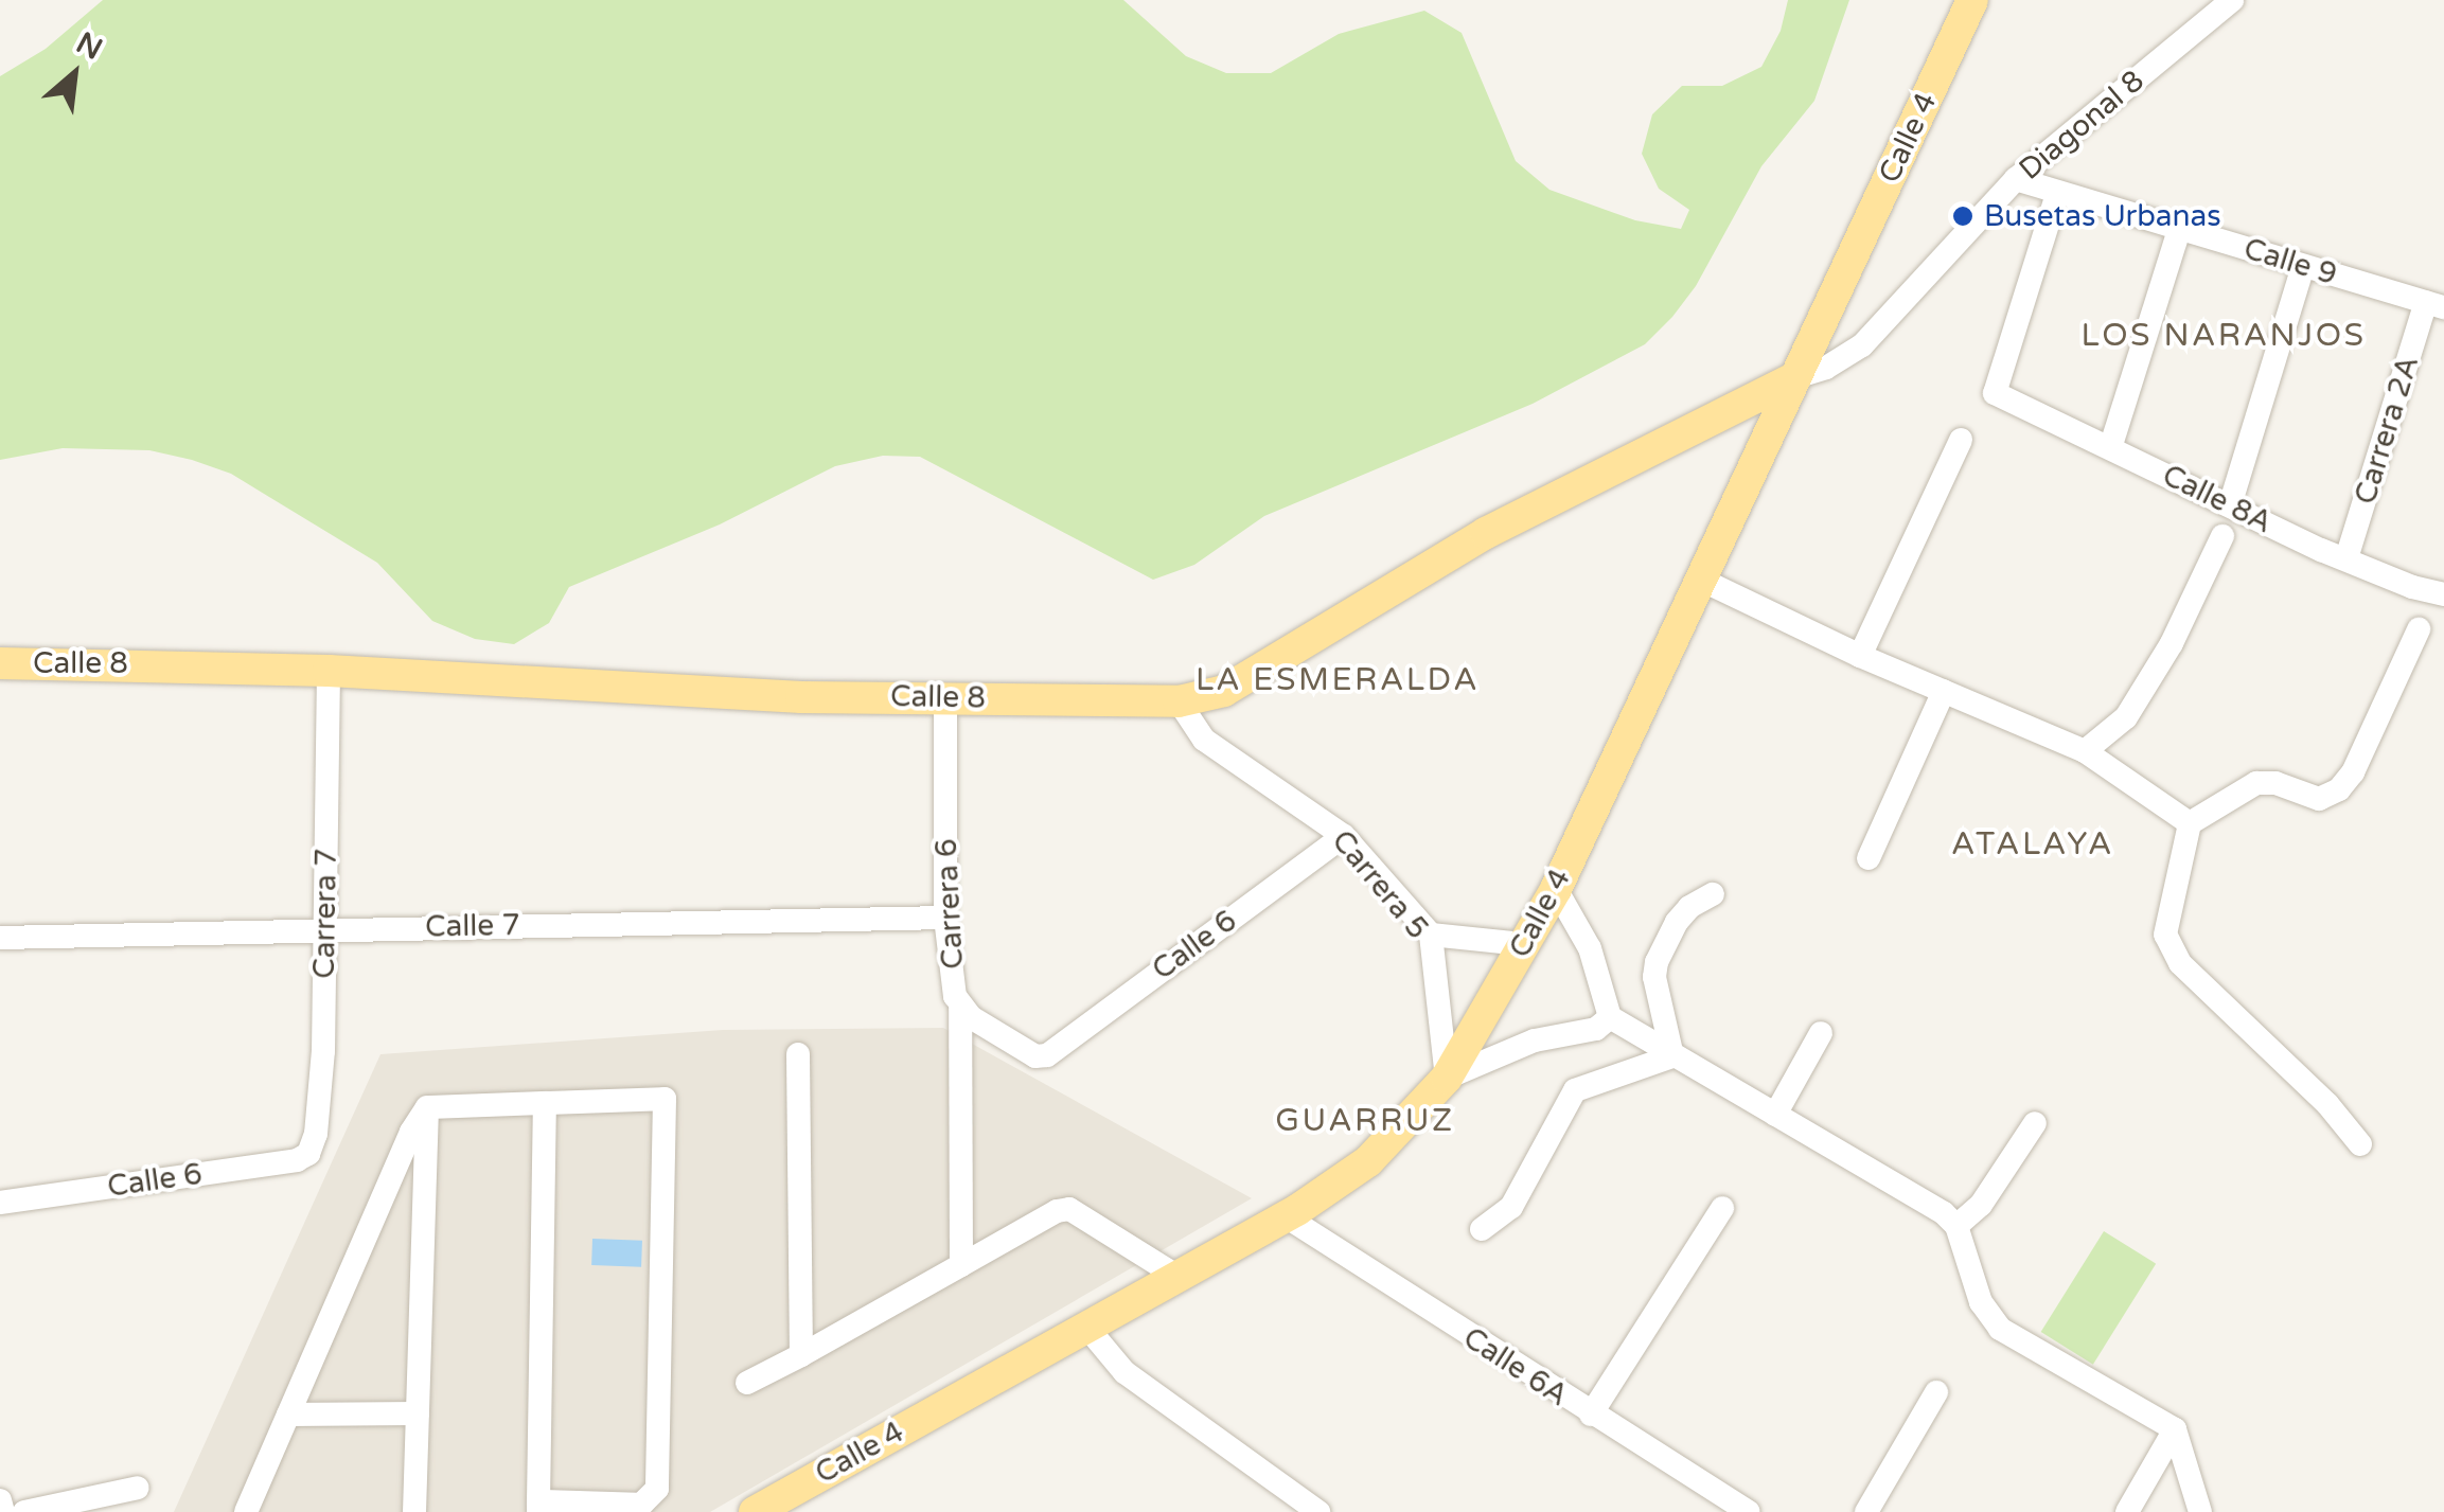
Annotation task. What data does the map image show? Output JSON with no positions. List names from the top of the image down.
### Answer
{
  "streets": {
    "main road": ["Calle 4", "Calle 8"],
    "street": [
      "Diagonal 8",
      "Calle 9",
      "Carrera 2A",
      "Calle 8A",
      "Carrera 5",
      "Carrera 6",
      "Carrera 7",
      "Calle 7",
      "Calle 6",
      "Calle 6A"
    ]
  },
  "crossings": [
    ["Diagonal 8", "Calle 4"],
    ["Diagonal 8", "Calle 9"],
    ["Diagonal 8", "Calle 8"],
    ["Calle 4", "Calle 8"],
    ["Calle 4", "Carrera 5"],
    ["Calle 4", "Calle 6A"],
    ["Calle 9", "Carrera 2A"],
    ["Calle 9", "Calle 8A"],
    ["Carrera 2A", "Calle 8A"],
    ["Calle 8", "Carrera 5"],
    ["Calle 8", "Carrera 6"],
    ["Calle 8", "Carrera 7"],
    ["Carrera 5", "Calle 6"],
    ["Carrera 6", "Calle 7"],
    ["Carrera 6", "Calle 6"],
    ["Carrera 7", "Calle 7"],
    ["Carrera 7", "Calle 6"]
  ],
  "districts": [
    "LOS NARANJOS",
    "LA ESMERALDA",
    "ATALAYA",
    "GUARRUZ"
  ],
  "places": ["Busetas Urbanas"],
  "north": "top right"
}
